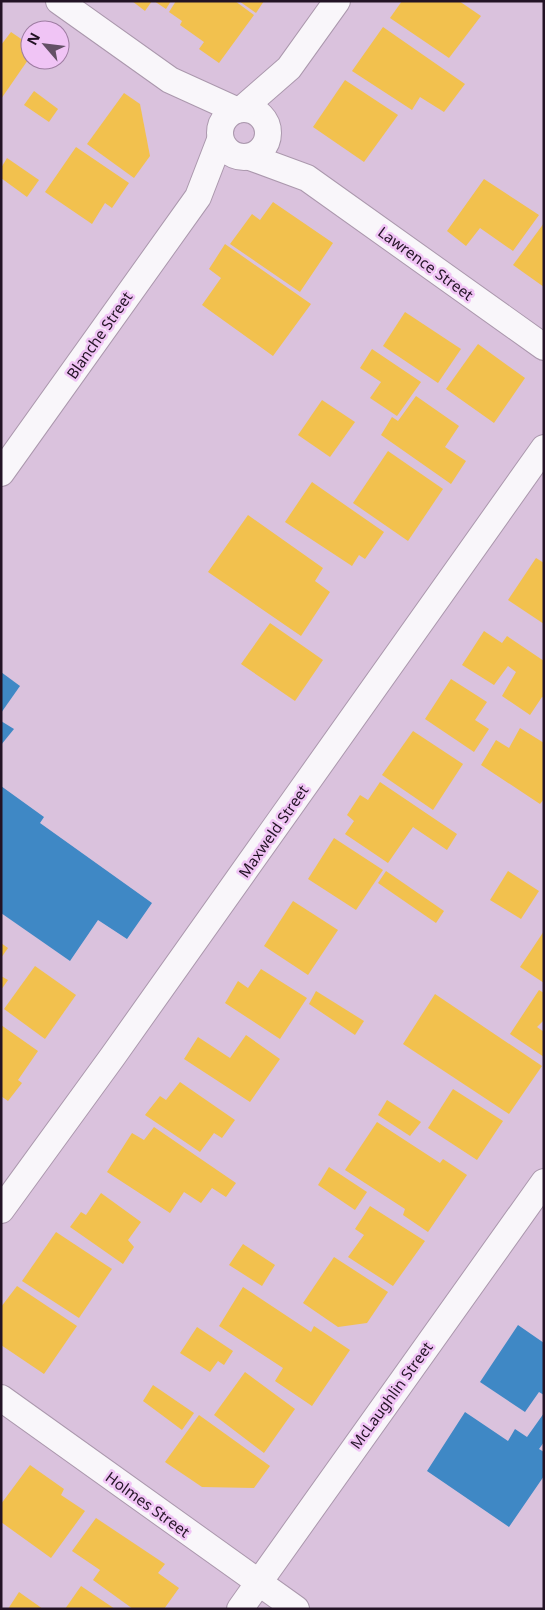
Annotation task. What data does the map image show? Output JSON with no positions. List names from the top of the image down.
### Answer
{
  "streets": {
    "street": [
      "Lawrence Street",
      "Blanche Street",
      "Maxweld Street",
      "McLaughlin Street",
      "Holmes Street"
    ]
  },
  "crossings": [
    ["Lawrence Street", "Blanche Street"],
    ["McLaughlin Street", "Holmes Street"]
  ],
  "north": "top left"
}
